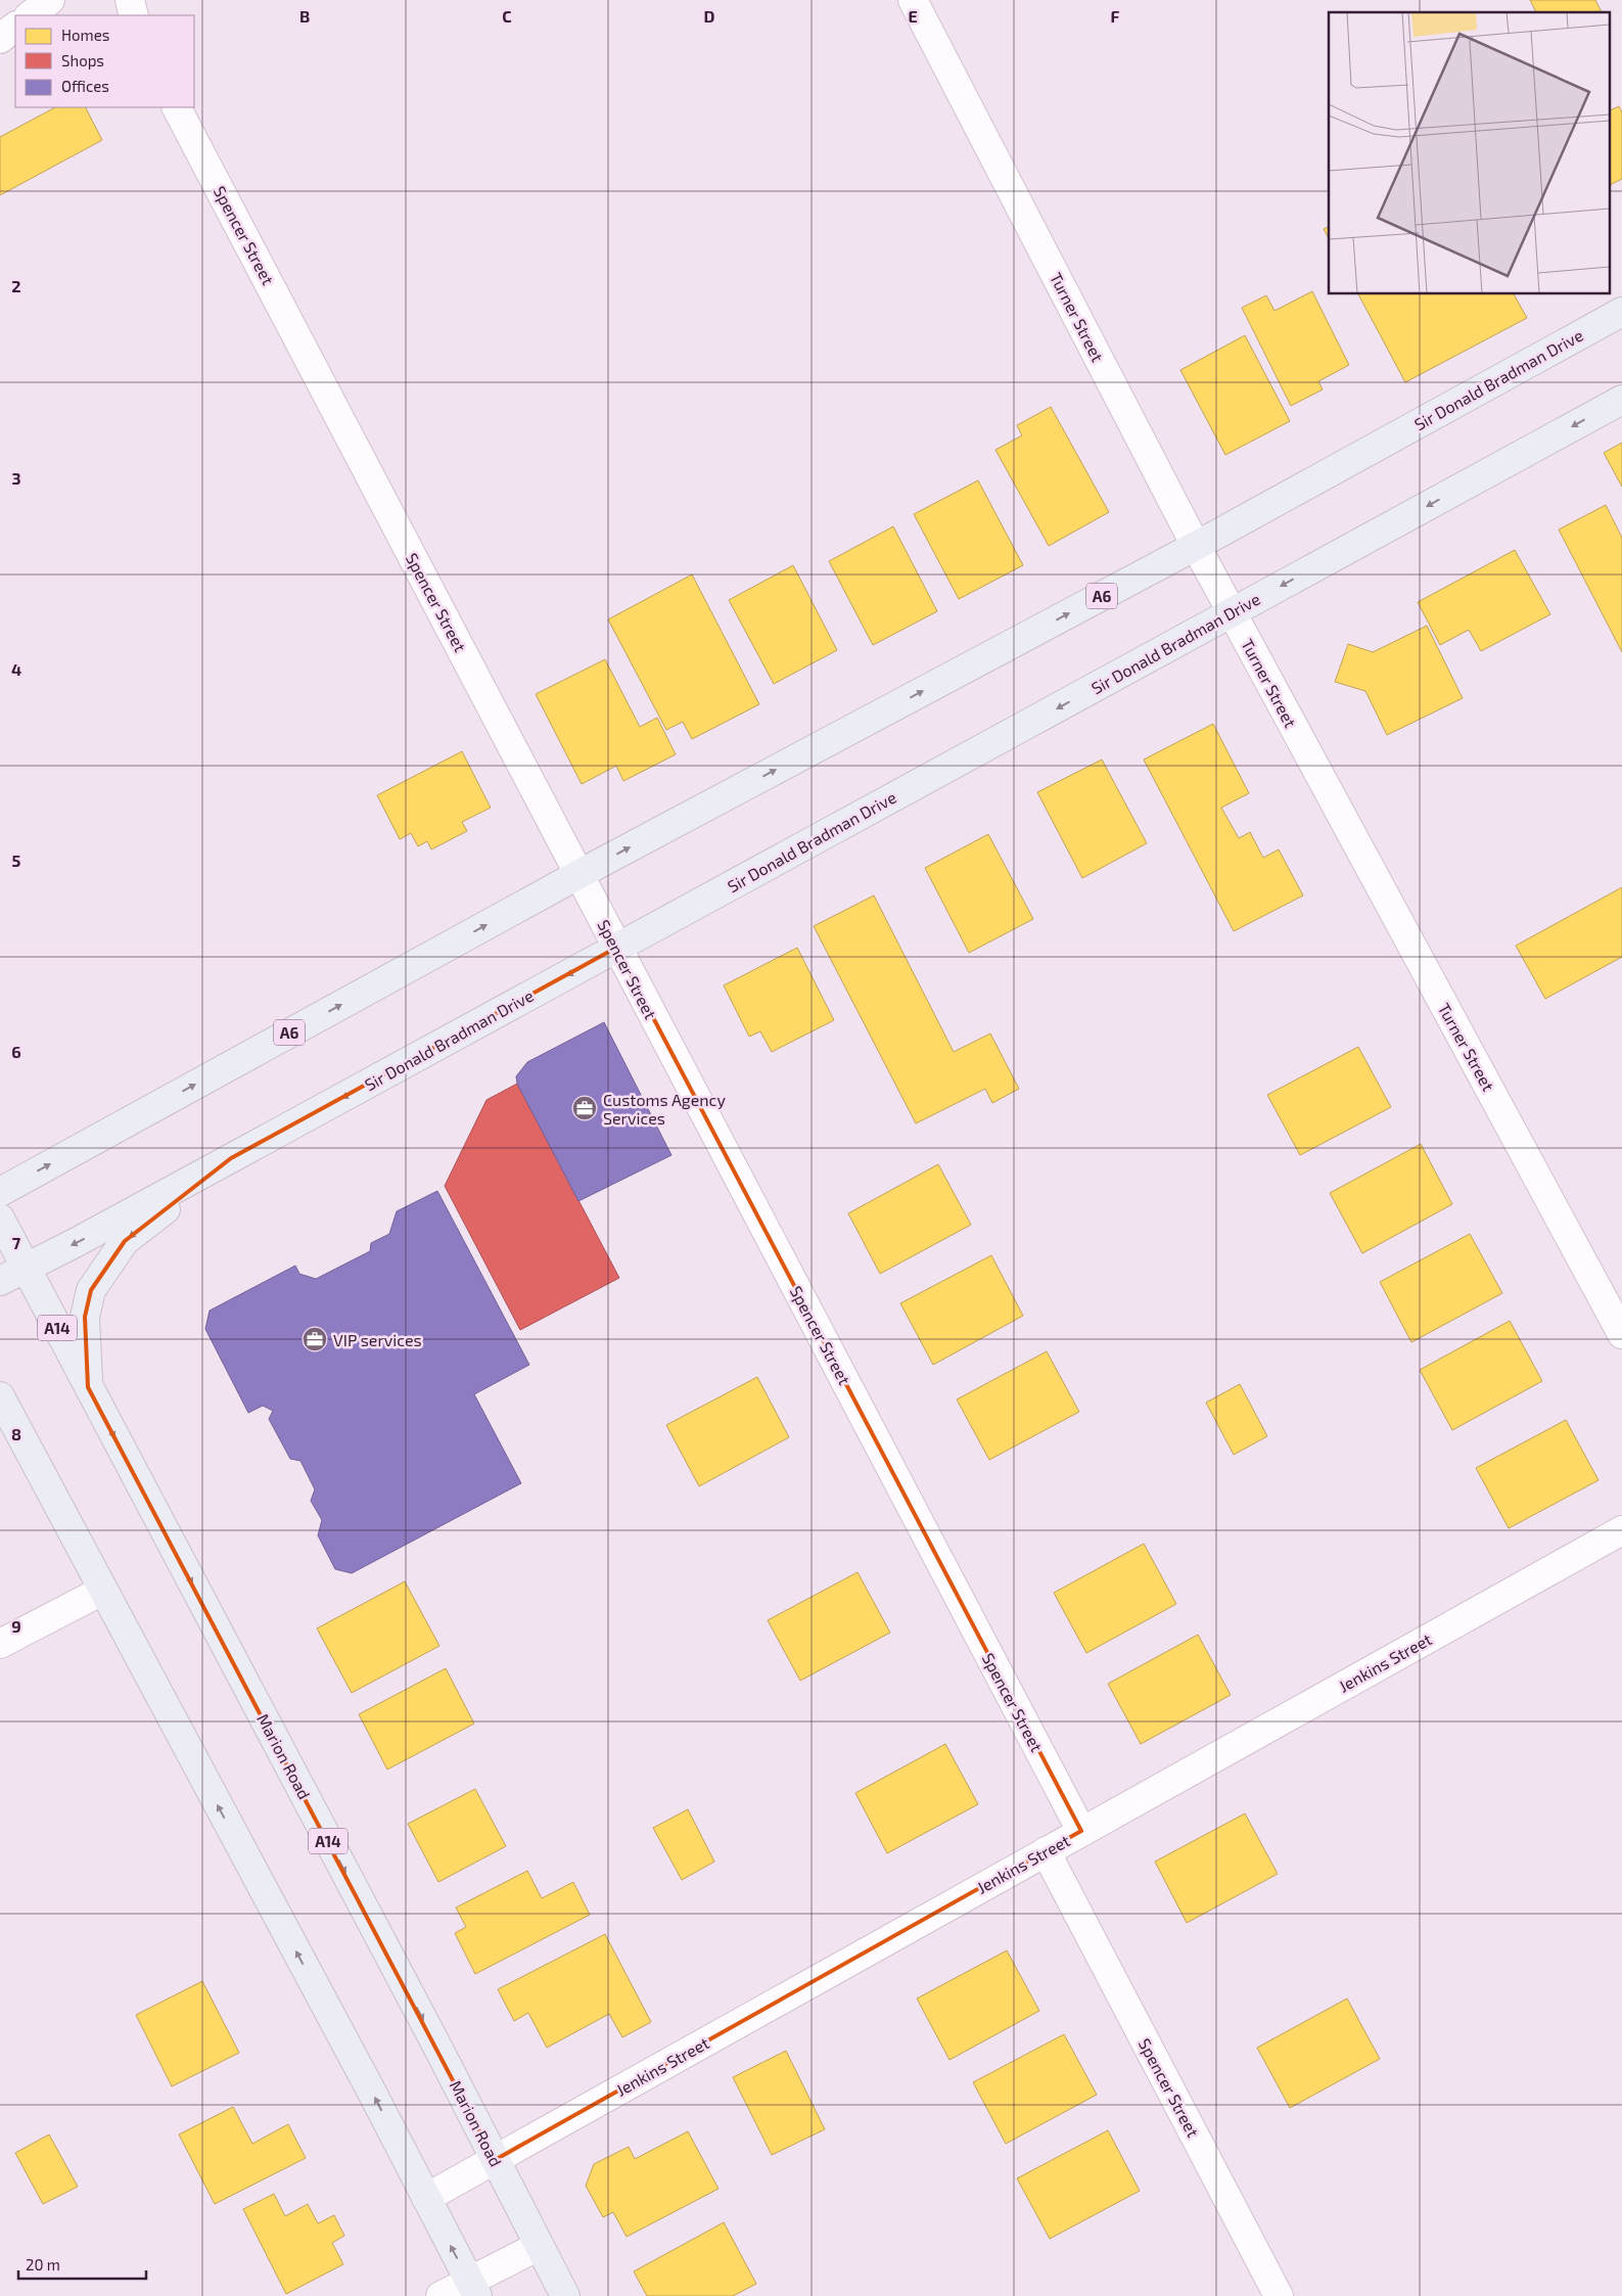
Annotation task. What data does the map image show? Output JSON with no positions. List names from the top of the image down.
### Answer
{
  "streets": {
    "main road": [
      "Sir Donald Bradman Drive",
      "A6",
      "A14",
      "Marion Road"
    ],
    "street": ["Spencer Street", "Turner Street", "Jenkins Street"]
  },
  "crossings": [
    ["Spencer Street", "Sir Donald Bradman Drive"],
    ["Spencer Street", "Jenkins Street"],
    ["Turner Street", "Sir Donald Bradman Drive"],
    ["Sir Donald Bradman Drive", "Marion Road"],
    ["Jenkins Street", "Marion Road"]
  ],
  "places": {
    "office": ["Customs Agency Services", "VIP services"]
  },
  "legend": ["Homes", "Shops", "Offices"],
  "scale_bar": "20 m",
  "grid": {
    "columns": [
      "B",
      "C",
      "D",
      "E",
      "F"
    ],
    "rows": [
      "2",
      "3",
      "4",
      "5",
      "6",
      "7",
      "8",
      "9"
    ]
  }
}
